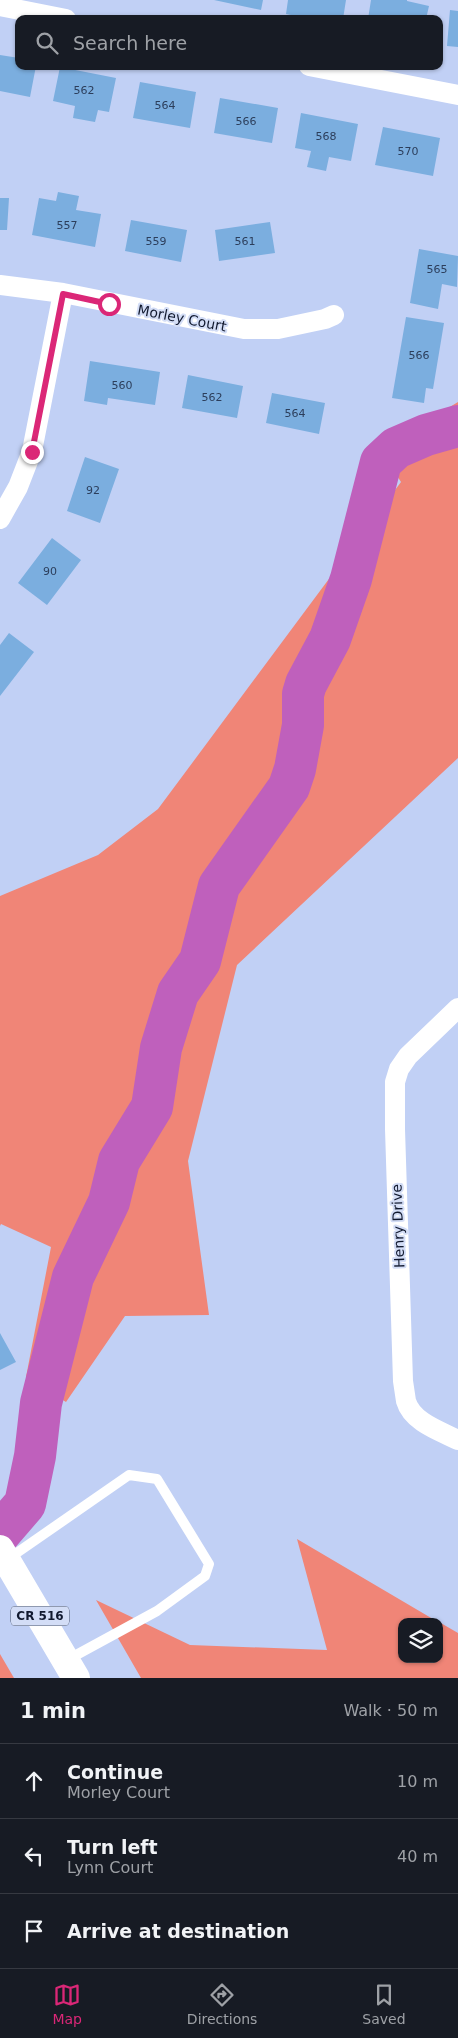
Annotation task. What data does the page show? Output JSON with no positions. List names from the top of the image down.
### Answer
{
  "streets": {
    "main road": ["CR 516"],
    "street": ["Morley Court", "Henry Drive"]
  },
  "house_numbers": [
    "562",
    "564",
    "566",
    "568",
    "570",
    "557",
    "559",
    "561",
    "565",
    "566",
    "560",
    "562",
    "564",
    "92",
    "90"
  ],
  "page": {
    "search": "Search here",
    "heading": ["1 min", "Walk · 50 m"],
    "list": [
      ["Continue", "Morley Court", "10 m"],
      ["Turn left", "Lynn Court", "40 m"],
      "Arrive at destination"
    ],
    "nav": ["Map", "Directions", "Saved"]
  }
}
